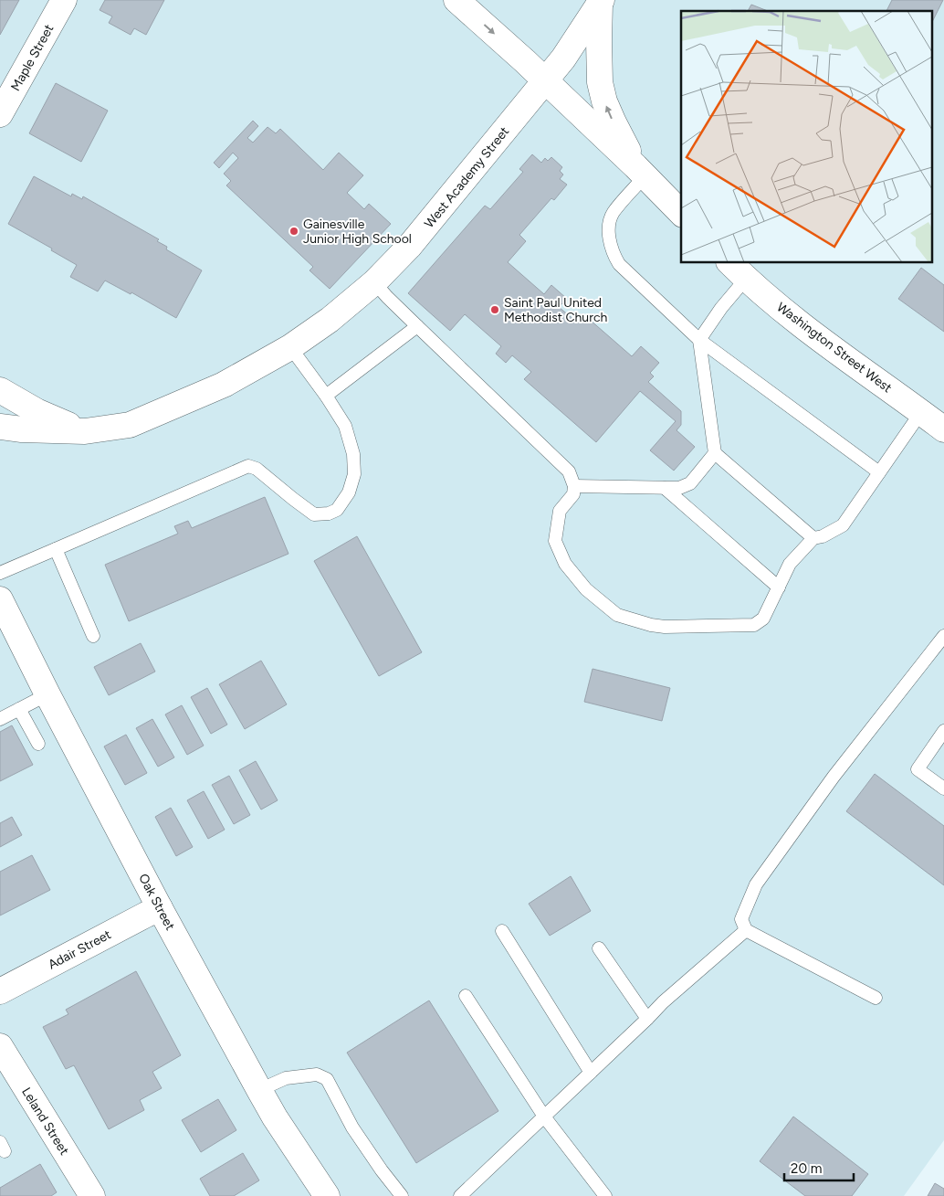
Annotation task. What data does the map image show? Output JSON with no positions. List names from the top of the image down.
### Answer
{
  "streets": {
    "street": [
      "Maple Street",
      "West Academy Street",
      "Washington Street West",
      "Oak Street",
      "Adair Street",
      "Leland Street"
    ]
  },
  "crossings": [
    ["Oak Street", "Adair Street"]
  ],
  "places": ["Gainesville Junior High School", "Saint Paul United Methodist Church"],
  "scale_bar": "20 m"
}
